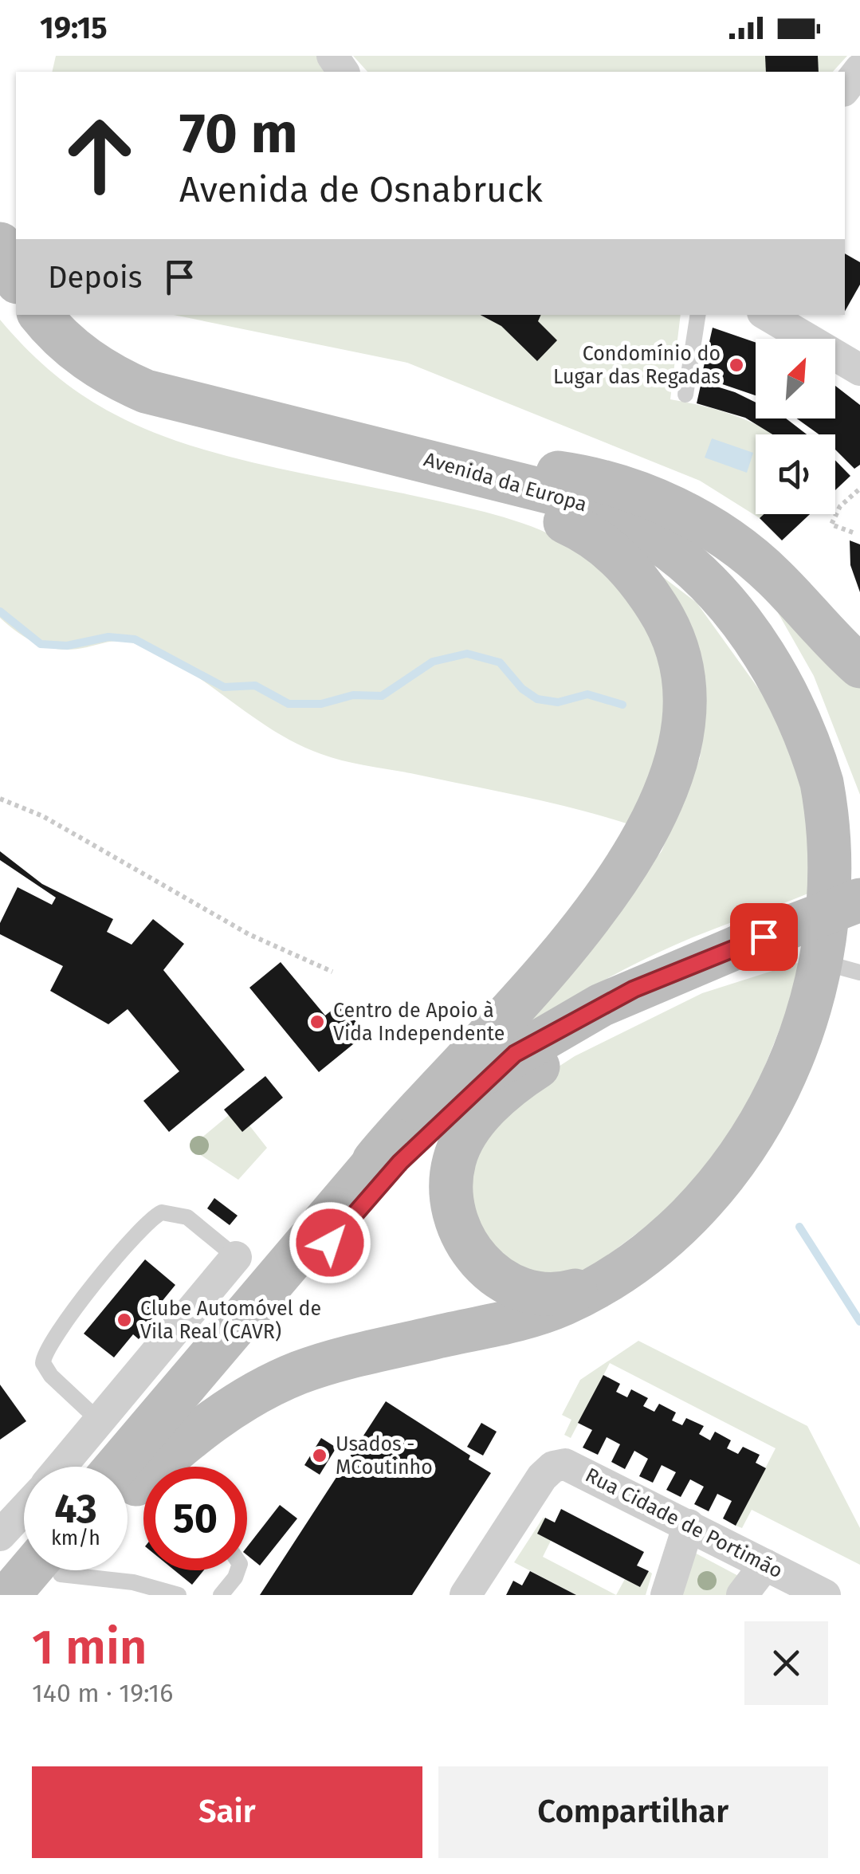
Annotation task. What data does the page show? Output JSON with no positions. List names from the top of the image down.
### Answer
{
  "streets": {
    "main road": ["Avenida da Europa"],
    "street": ["Rua Cidade de Portimão"]
  },
  "places": [
    "Condomínio do Lugar das Regadas",
    "Centro de Apoio à Vida Independente",
    "Clube Automóvel de Vila Real (CAVR)",
    "Usados - MCoutinho"
  ],
  "north": "top right",
  "page": {
    "status": "19:15",
    "turn": ["70 m", "Avenida de Osnabruck"],
    "then": "Depois",
    "speed": "43 km/h",
    "limit": "50",
    "heading": ["1 min", "140 m · 19:16"],
    "buttons": ["Sair", "Compartilhar"]
  }
}
